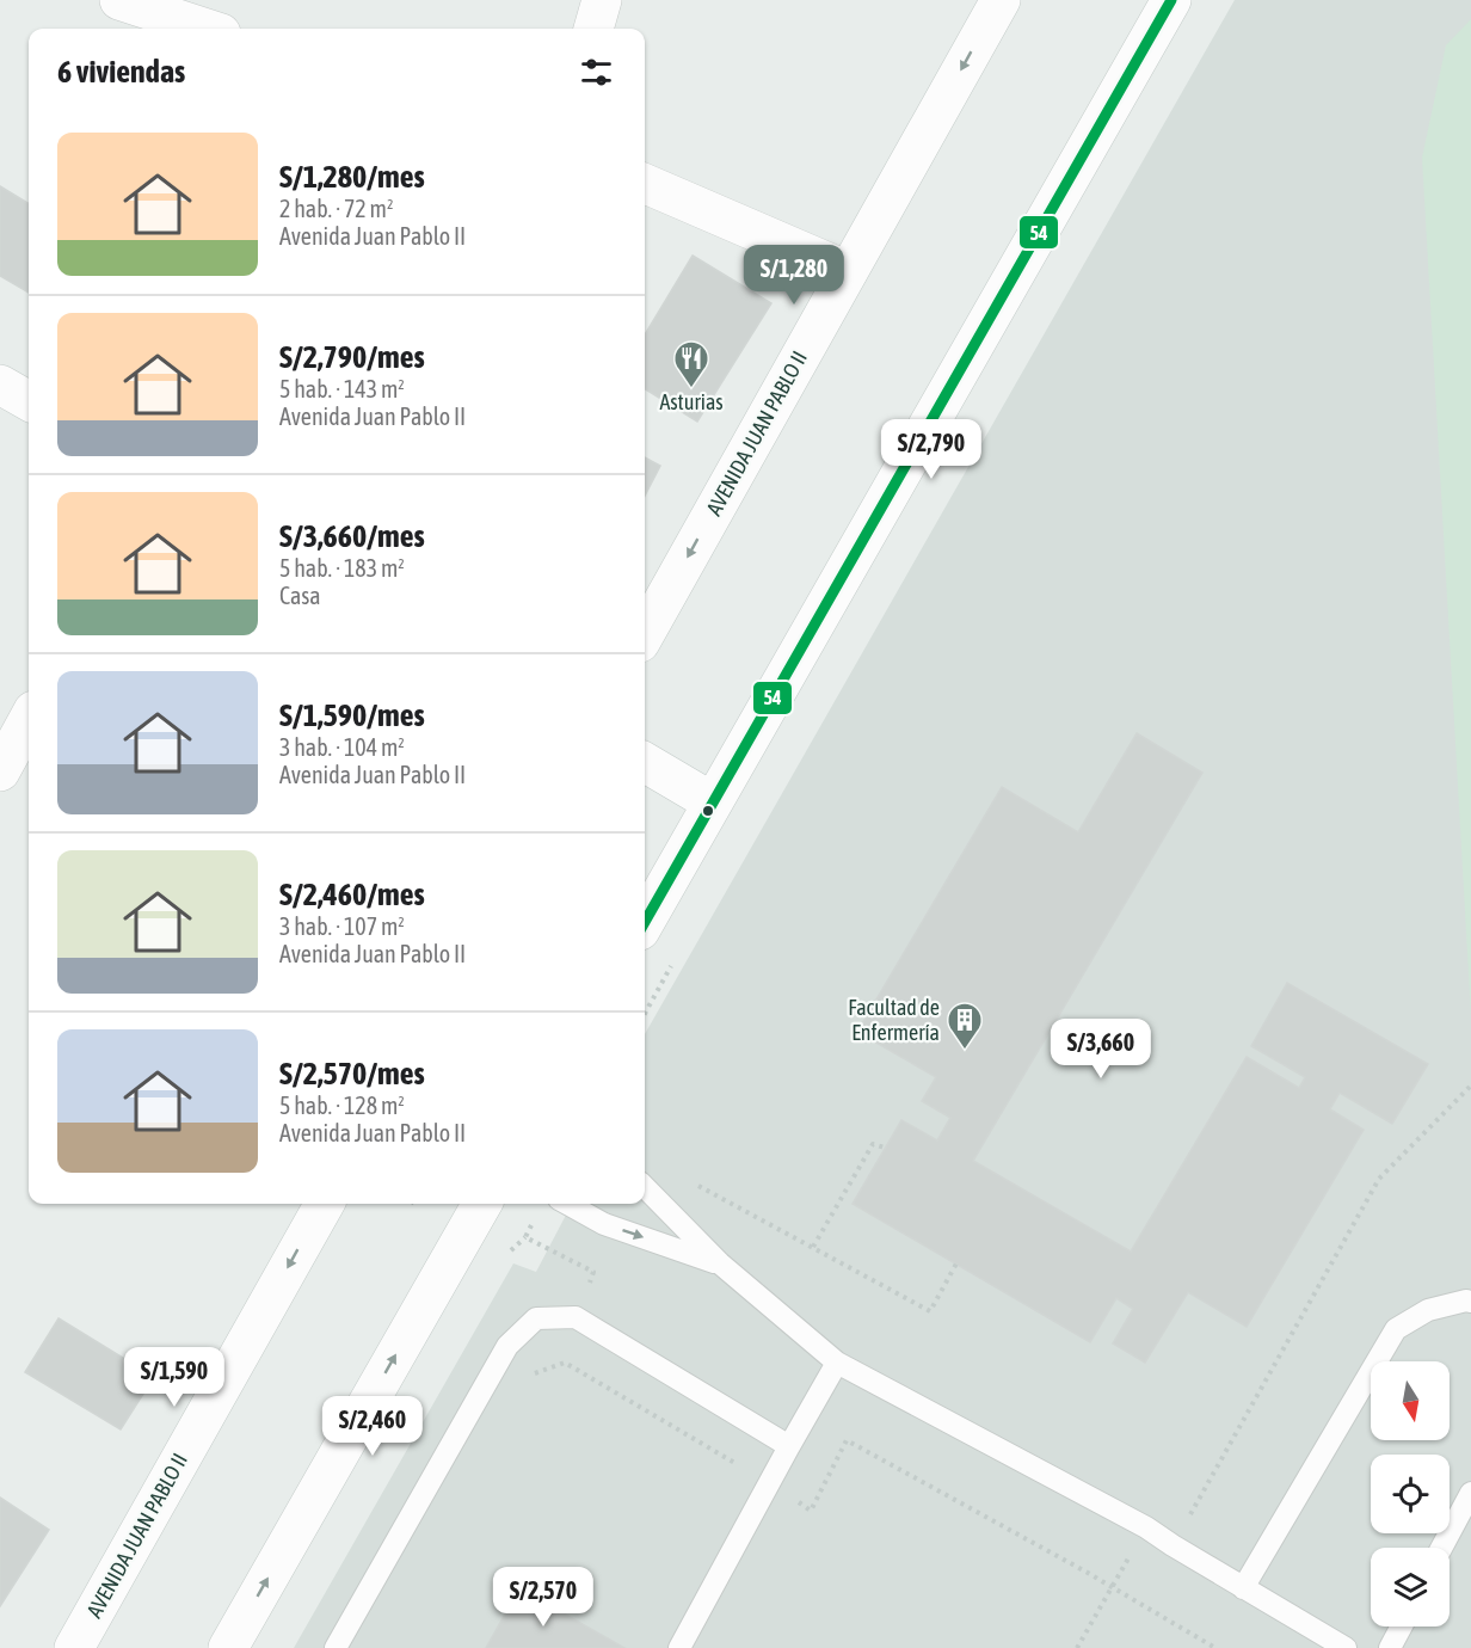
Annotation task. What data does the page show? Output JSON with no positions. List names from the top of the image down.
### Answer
{
  "streets": {
    "main road": ["AVENIDA JUAN PABLO II"]
  },
  "places": {
    "restaurant": ["Asturias"],
    "building": ["Facultad de Enfermería"]
  },
  "lines": ["transit line 54"],
  "north": "bottom",
  "page": {
    "heading": "6 viviendas",
    "list": [
      {
        "name": "S/1,280/mes",
        "note": "2 hab. · 72 m² · Avenida Juan Pablo II"
      },
      {
        "name": "S/2,790/mes",
        "note": "5 hab. · 143 m² · Avenida Juan Pablo II"
      },
      {
        "name": "S/3,660/mes",
        "note": "5 hab. · 183 m² · Casa"
      },
      {
        "name": "S/1,590/mes",
        "note": "3 hab. · 104 m² · Avenida Juan Pablo II"
      },
      {
        "name": "S/2,460/mes",
        "note": "3 hab. · 107 m² · Avenida Juan Pablo II"
      },
      {
        "name": "S/2,570/mes",
        "note": "5 hab. · 128 m² · Avenida Juan Pablo II"
      }
    ],
    "price": [
      "S/1,280",
      "S/2,790",
      "S/3,660",
      "S/1,590",
      "S/2,460",
      "S/2,570"
    ]
  }
}
